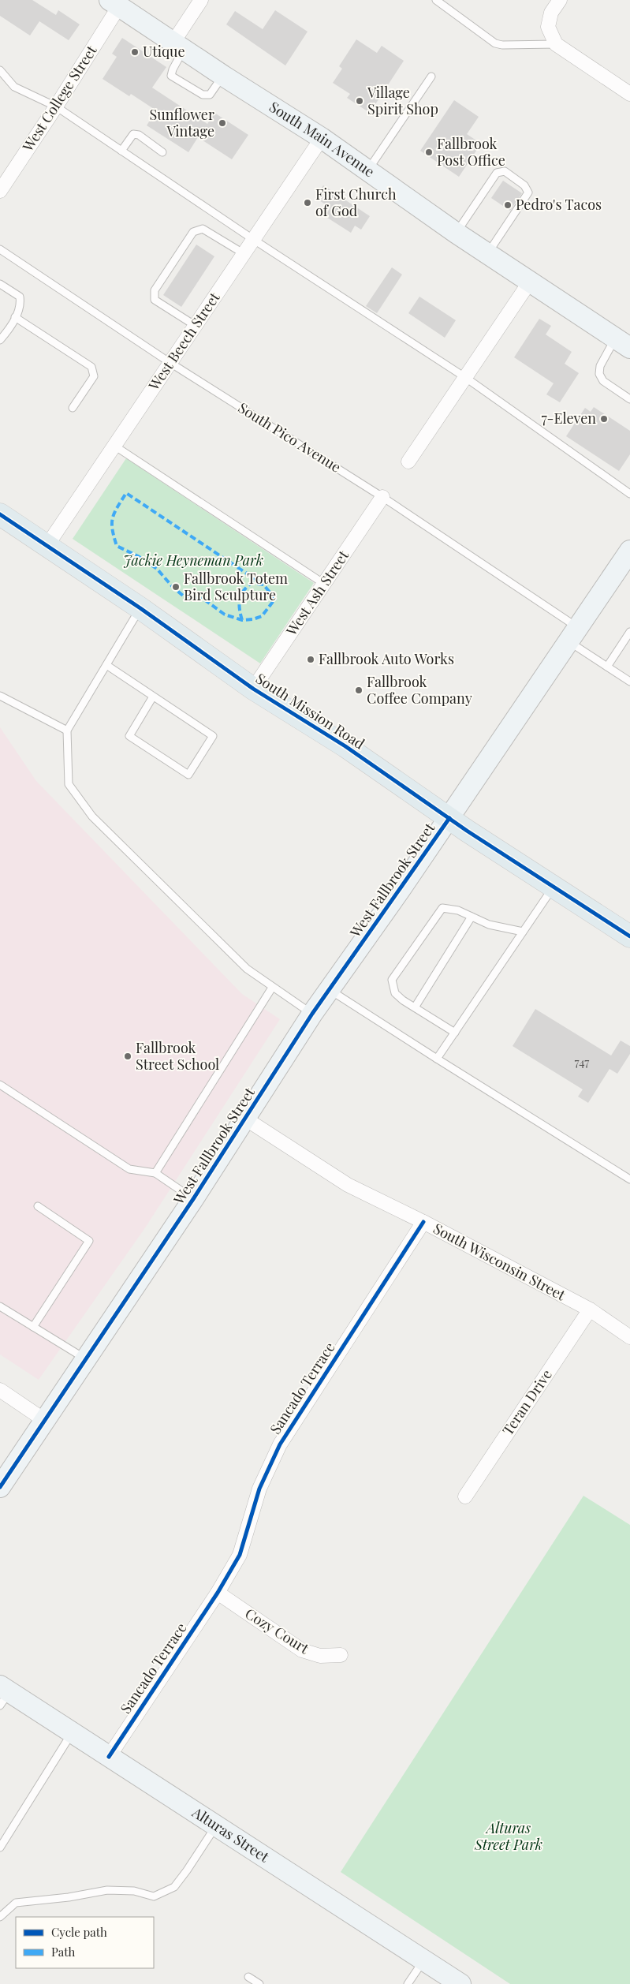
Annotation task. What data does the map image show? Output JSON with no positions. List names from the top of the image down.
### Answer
{
  "streets": {
    "main road": ["South Mission Road"],
    "street": [
      "West College Street",
      "South Main Avenue",
      "West Beech Street",
      "West Ash Street",
      "West Fallbrook Street",
      "South Wisconsin Street",
      "Sancado Terrace",
      "Teran Drive",
      "Cozy Court",
      "Alturas Street"
    ],
    "lane": ["South Pico Avenue"]
  },
  "crossings": [
    ["West College Street", "South Main Avenue"],
    ["South Main Avenue", "West Beech Street"],
    ["West Beech Street", "South Pico Avenue"],
    ["West Beech Street", "South Mission Road"],
    ["South Pico Avenue", "West Ash Street"],
    ["South Pico Avenue", "West Fallbrook Street"],
    ["West Ash Street", "South Mission Road"],
    ["South Mission Road", "West Fallbrook Street"],
    ["West Fallbrook Street", "South Wisconsin Street"],
    ["South Wisconsin Street", "Sancado Terrace"],
    ["South Wisconsin Street", "Teran Drive"],
    ["Sancado Terrace", "Cozy Court"],
    ["Sancado Terrace", "Alturas Street"]
  ],
  "parks": ["Jackie Heyneman Park", "Alturas Street Park"],
  "places": [
    "Utique",
    "Village Spirit Shop",
    "Sunflower Vintage",
    "Fallbrook Post Office",
    "First Church of God",
    "Pedro's Tacos",
    "7-Eleven",
    "Fallbrook Totem Bird Sculpture",
    "Fallbrook Auto Works",
    "Fallbrook Coffee Company",
    "Fallbrook Street School"
  ],
  "house_numbers": ["747"],
  "legend": ["Cycle path", "Path"]
}
